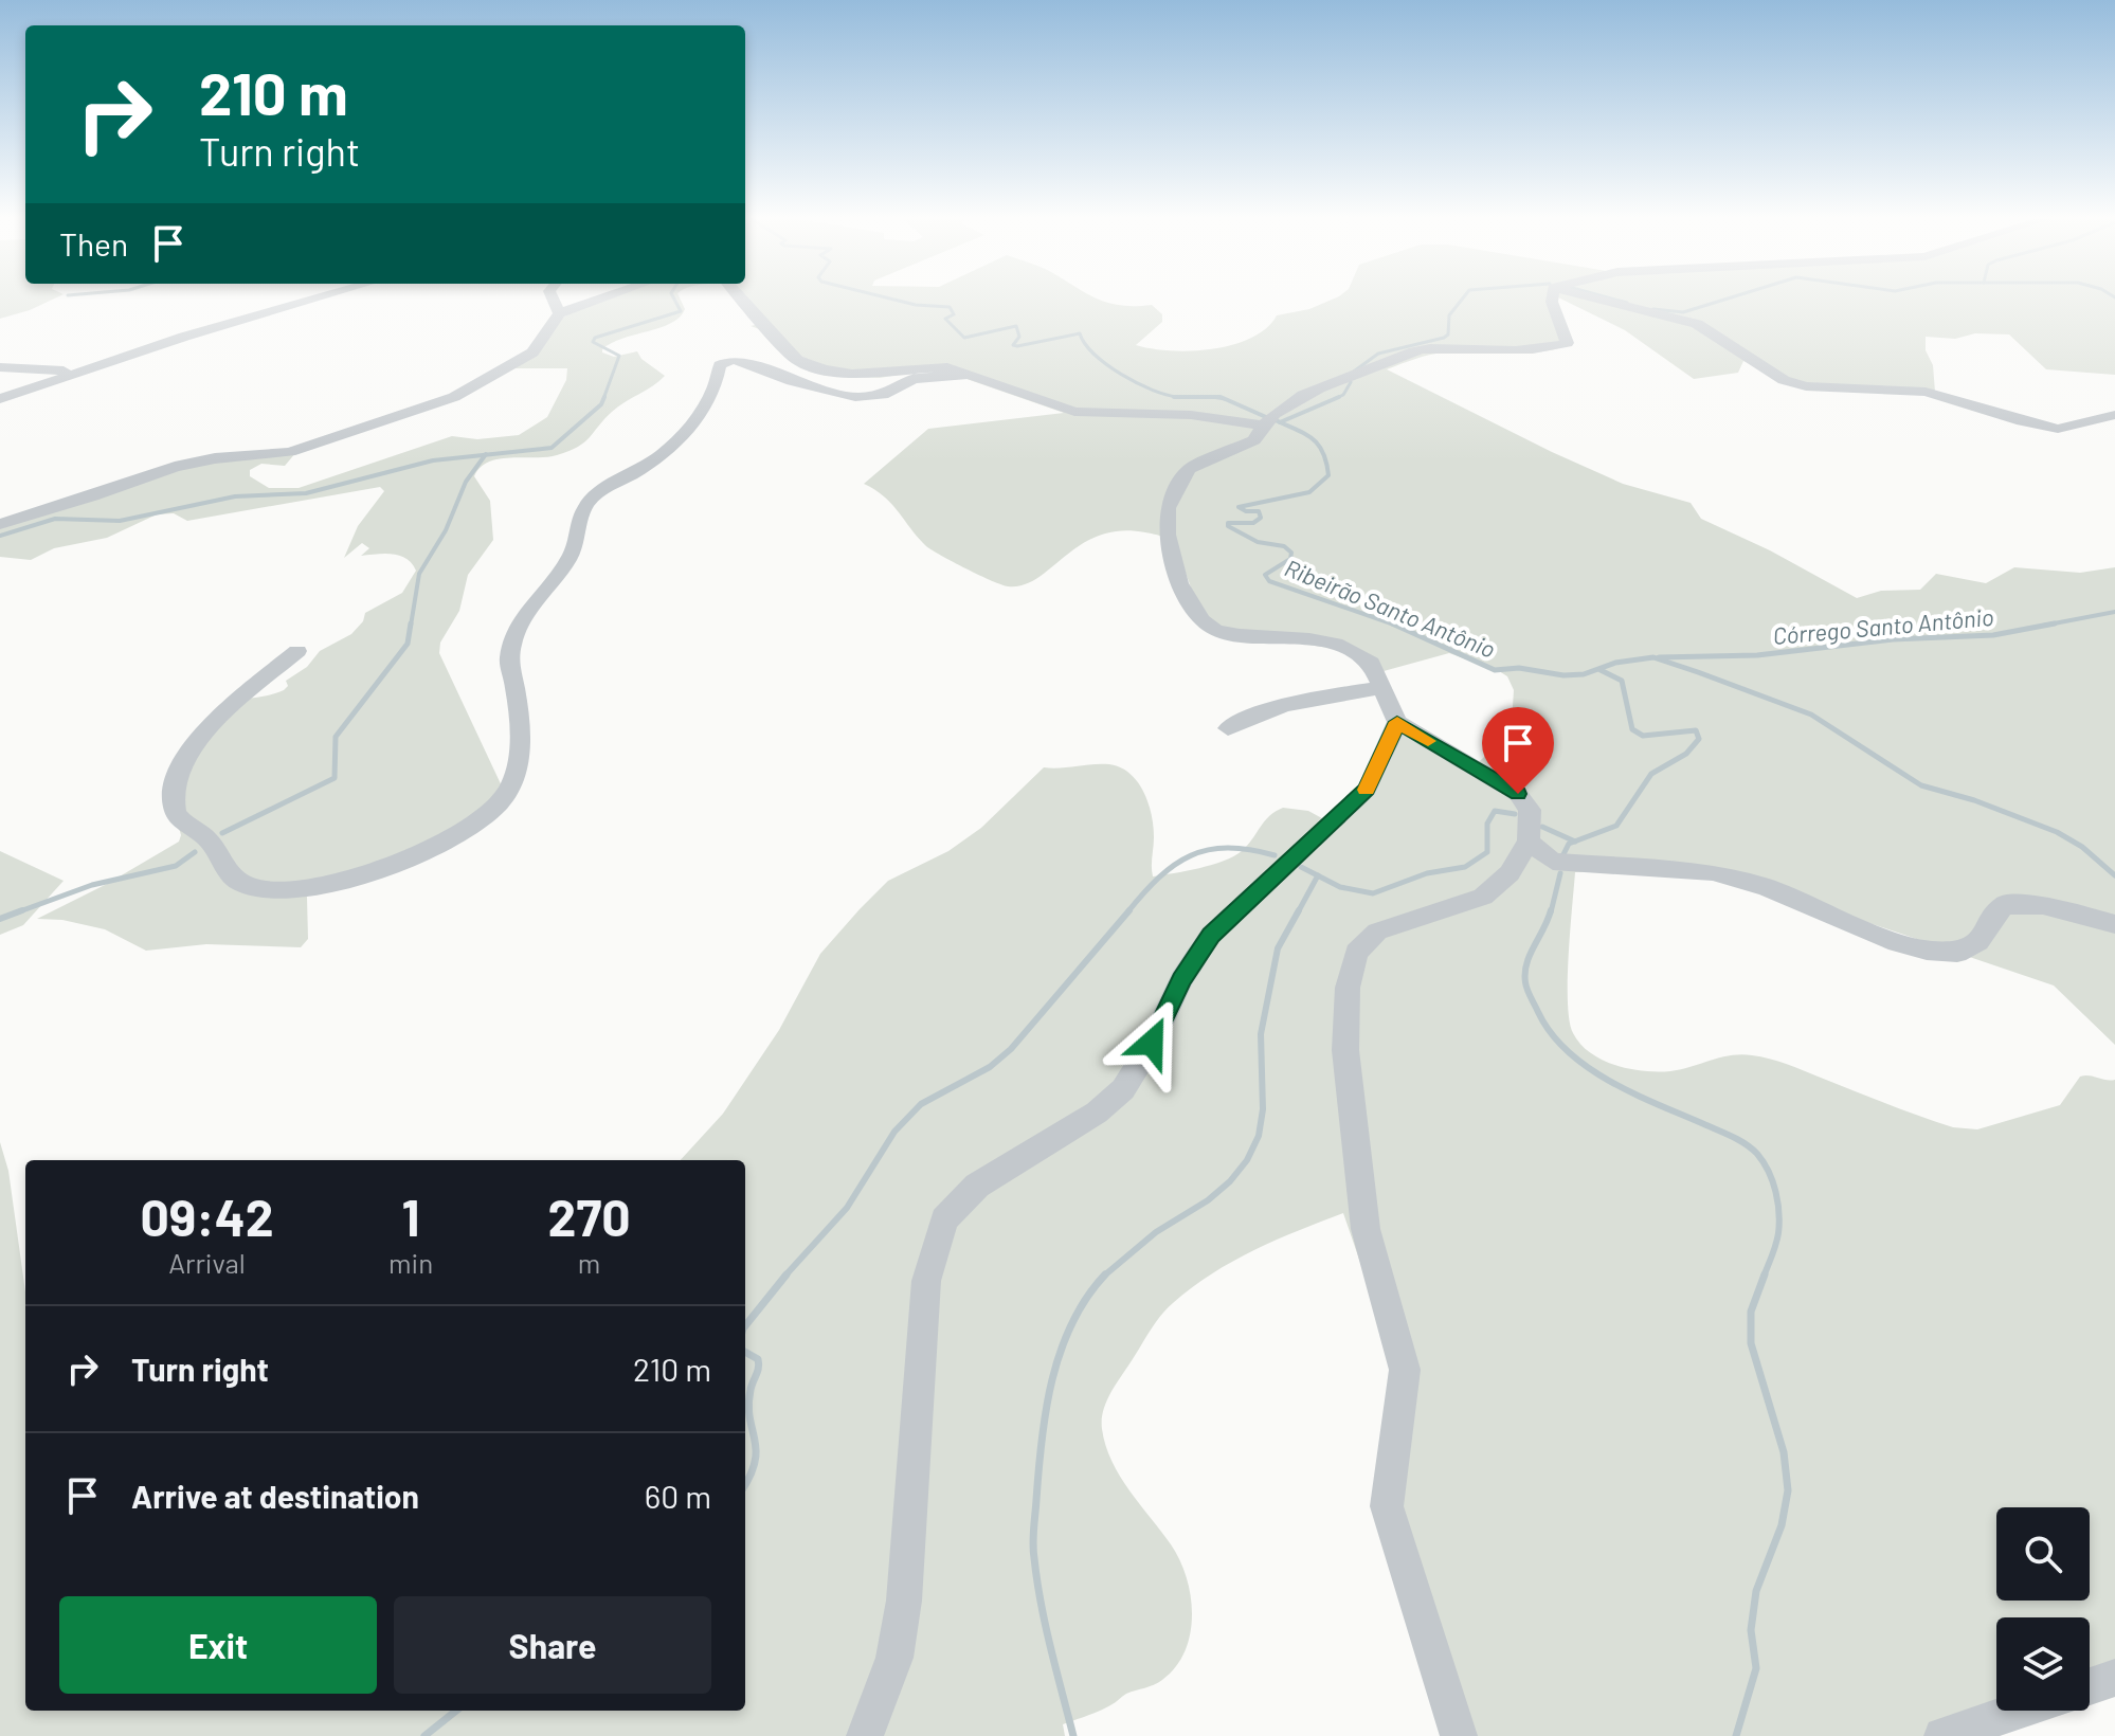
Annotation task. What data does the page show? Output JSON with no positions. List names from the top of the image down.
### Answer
{
  "water": ["Ribeirão Santo Antônio", "Córrego Santo Antônio"],
  "page": {
    "turn": ["210 m", "Turn right"],
    "then": "Then",
    "eta": [
      "09:42",
      "Arrival",
      "1",
      "min",
      "270",
      "m"
    ],
    "list": [
      {
        "name": "Turn right",
        "value": "210 m"
      },
      {
        "name": "Arrive at destination",
        "value": "60 m"
      }
    ],
    "buttons": ["Exit", "Share"]
  }
}
